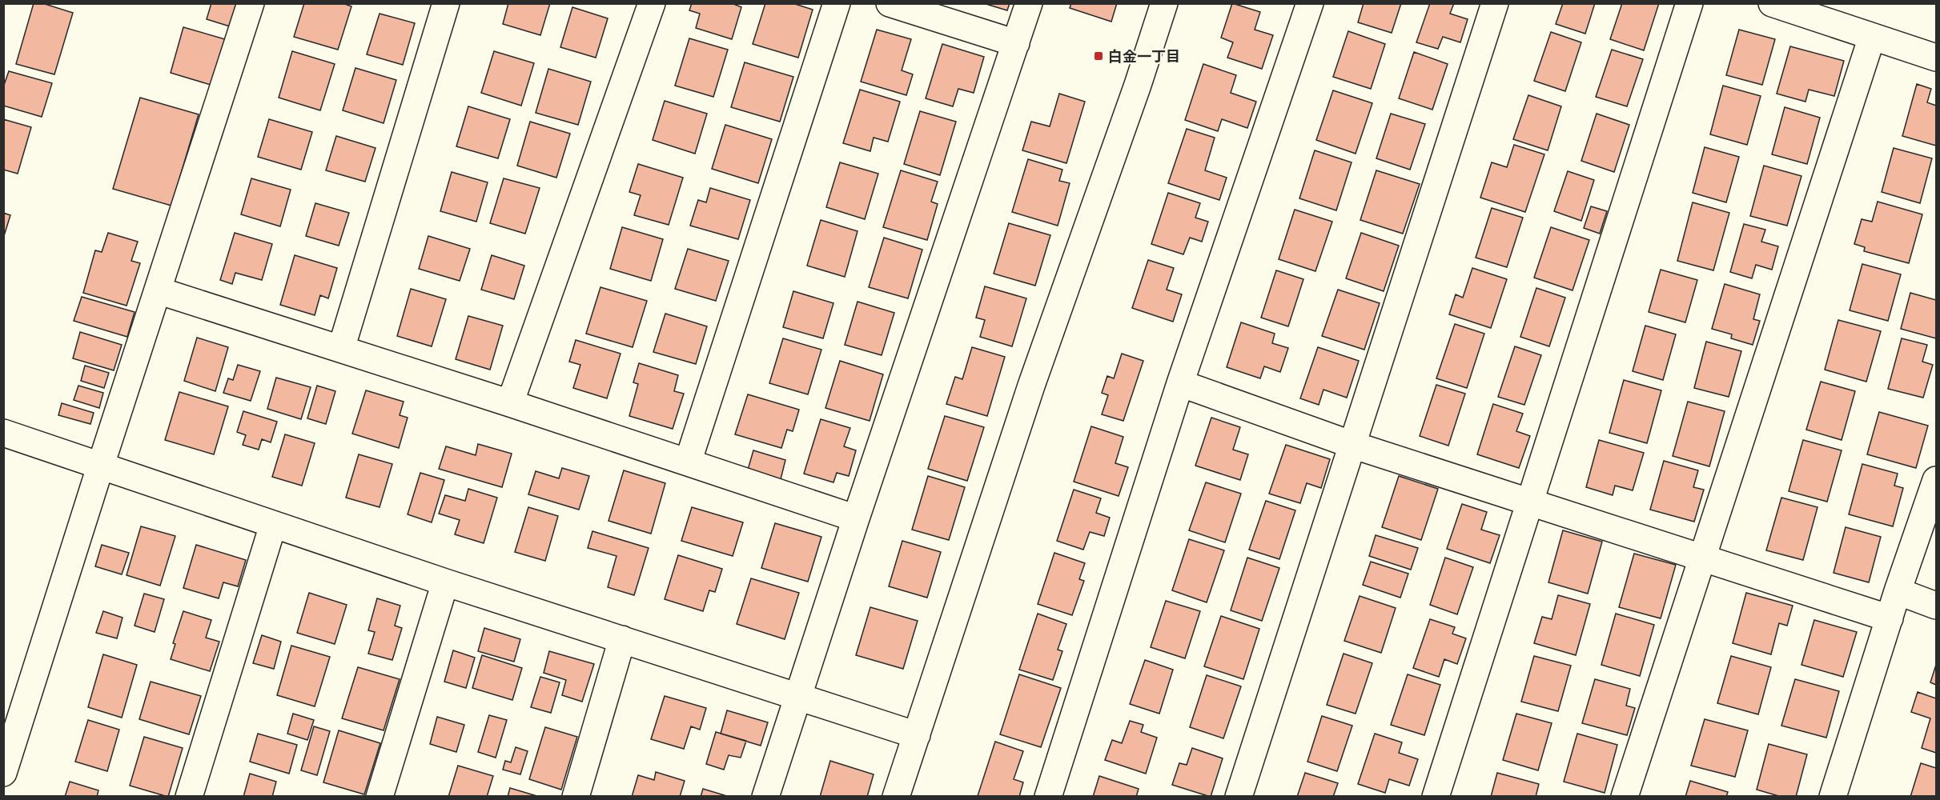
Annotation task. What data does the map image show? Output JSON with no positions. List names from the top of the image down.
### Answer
{
  "places": {
    "transit": ["白金一丁目"]
  }
}
